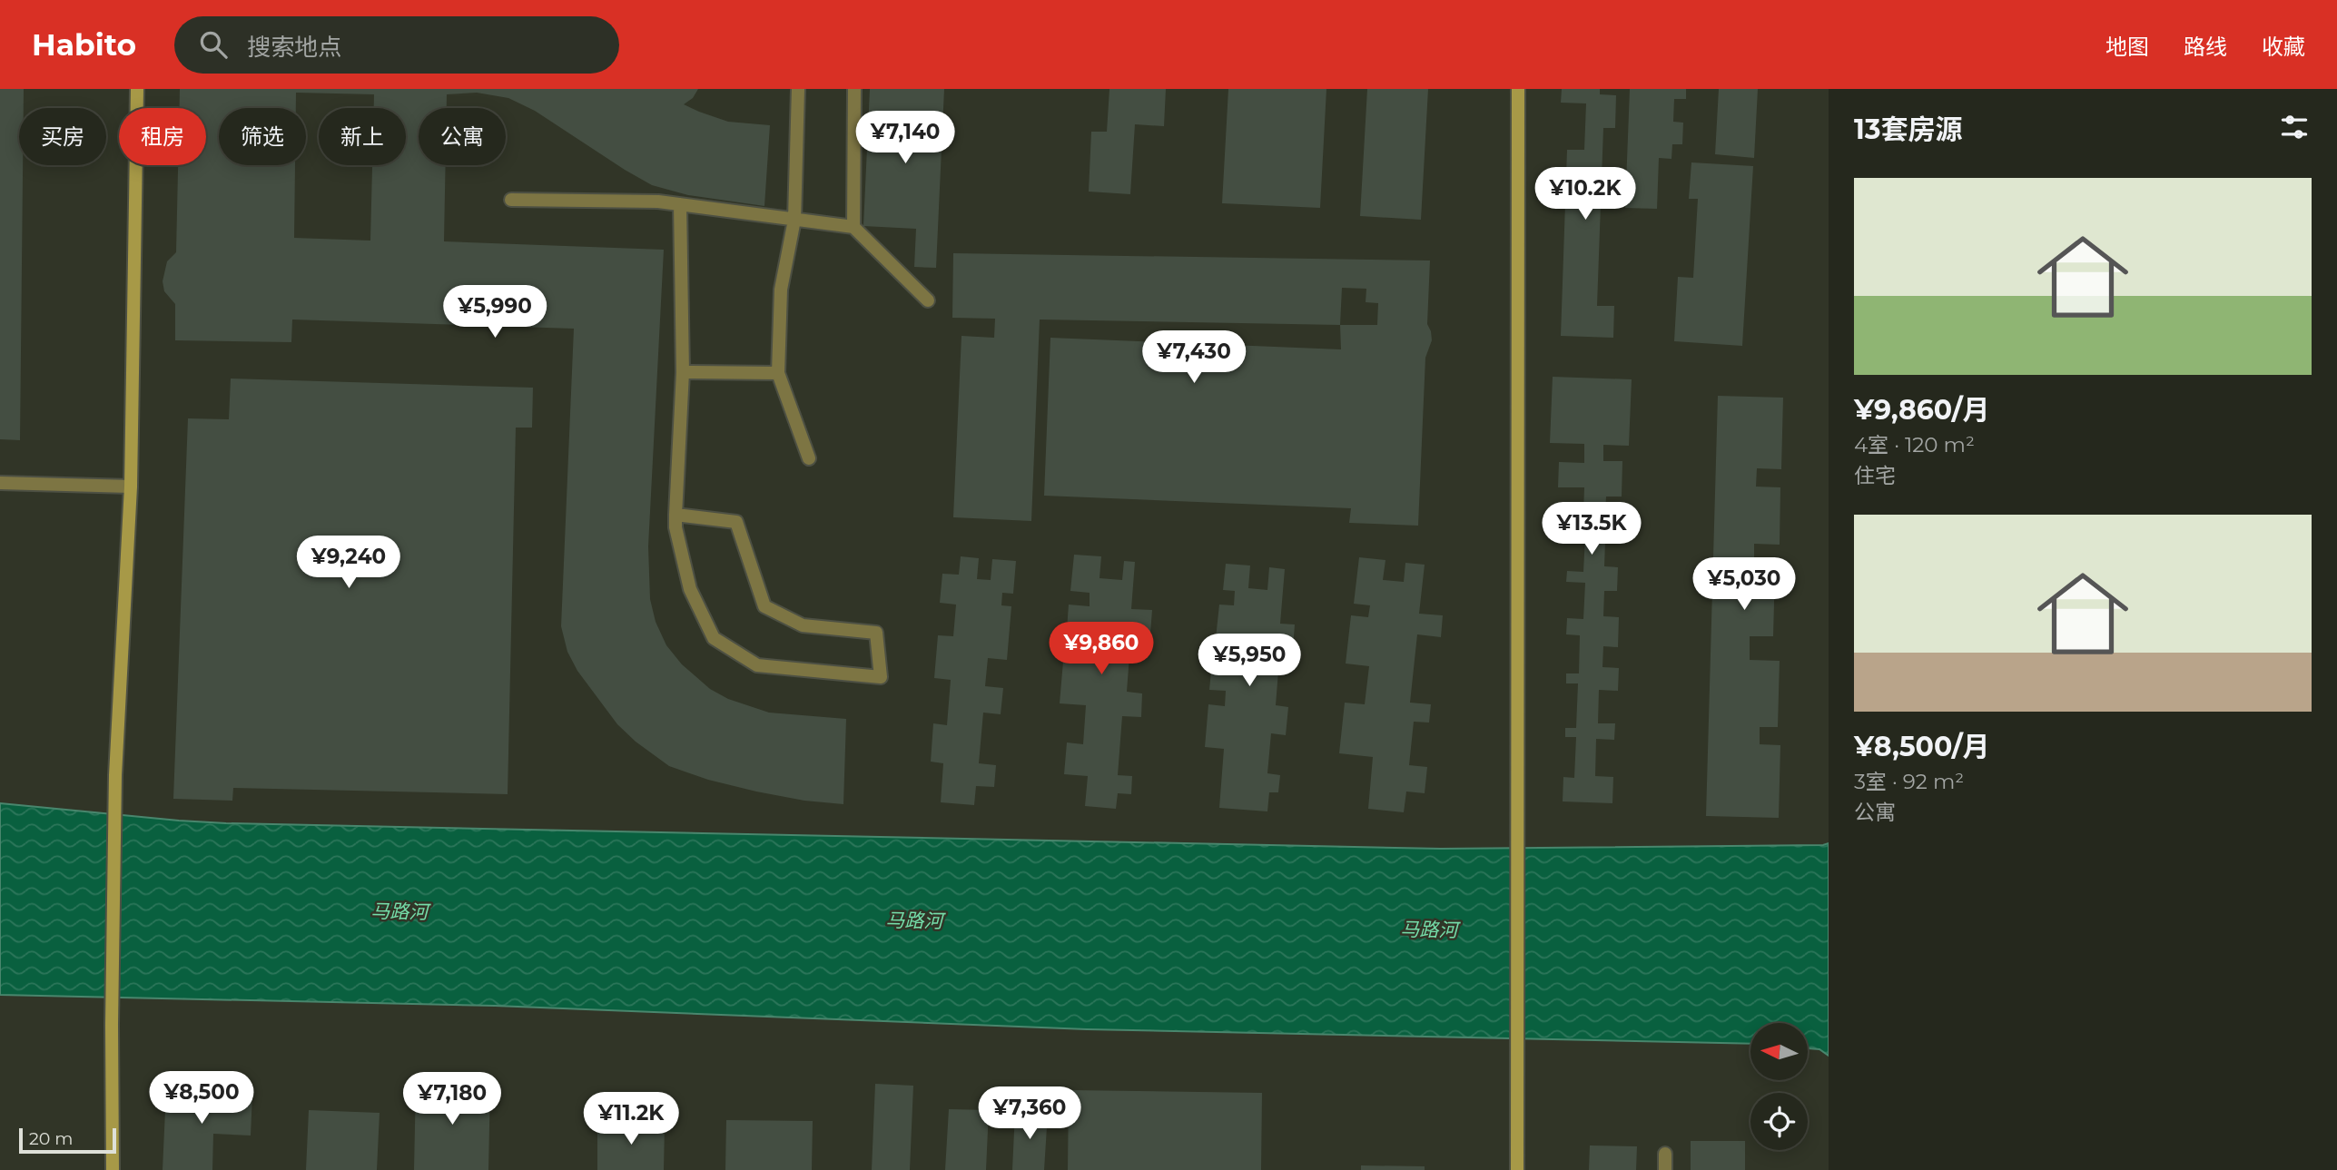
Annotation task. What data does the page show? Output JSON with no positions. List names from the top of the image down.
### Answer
{
  "water": ["马路河"],
  "scale_bar": "20 m",
  "north": "left",
  "page": {
    "header": "Habito",
    "search": "搜索地点",
    "nav": ["地图", "路线", "收藏"],
    "heading": "13套房源",
    "chip": [
      "买房",
      "租房",
      "筛选",
      "新上",
      "公寓"
    ],
    "price": [
      "¥7,140",
      "¥10.2K",
      "¥5,990",
      "¥7,430",
      "¥13.5K",
      "¥9,240",
      "¥5,030",
      "¥9,860",
      "¥5,950",
      "¥8,500",
      "¥7,180",
      "¥7,360",
      "¥11.2K"
    ],
    "list": [
      {
        "name": "¥9,860/月",
        "note": "4室 · 120 m² · 住宅"
      },
      {
        "name": "¥8,500/月",
        "note": "3室 · 92 m² · 公寓"
      }
    ],
    "scale": "20 m"
  }
}
